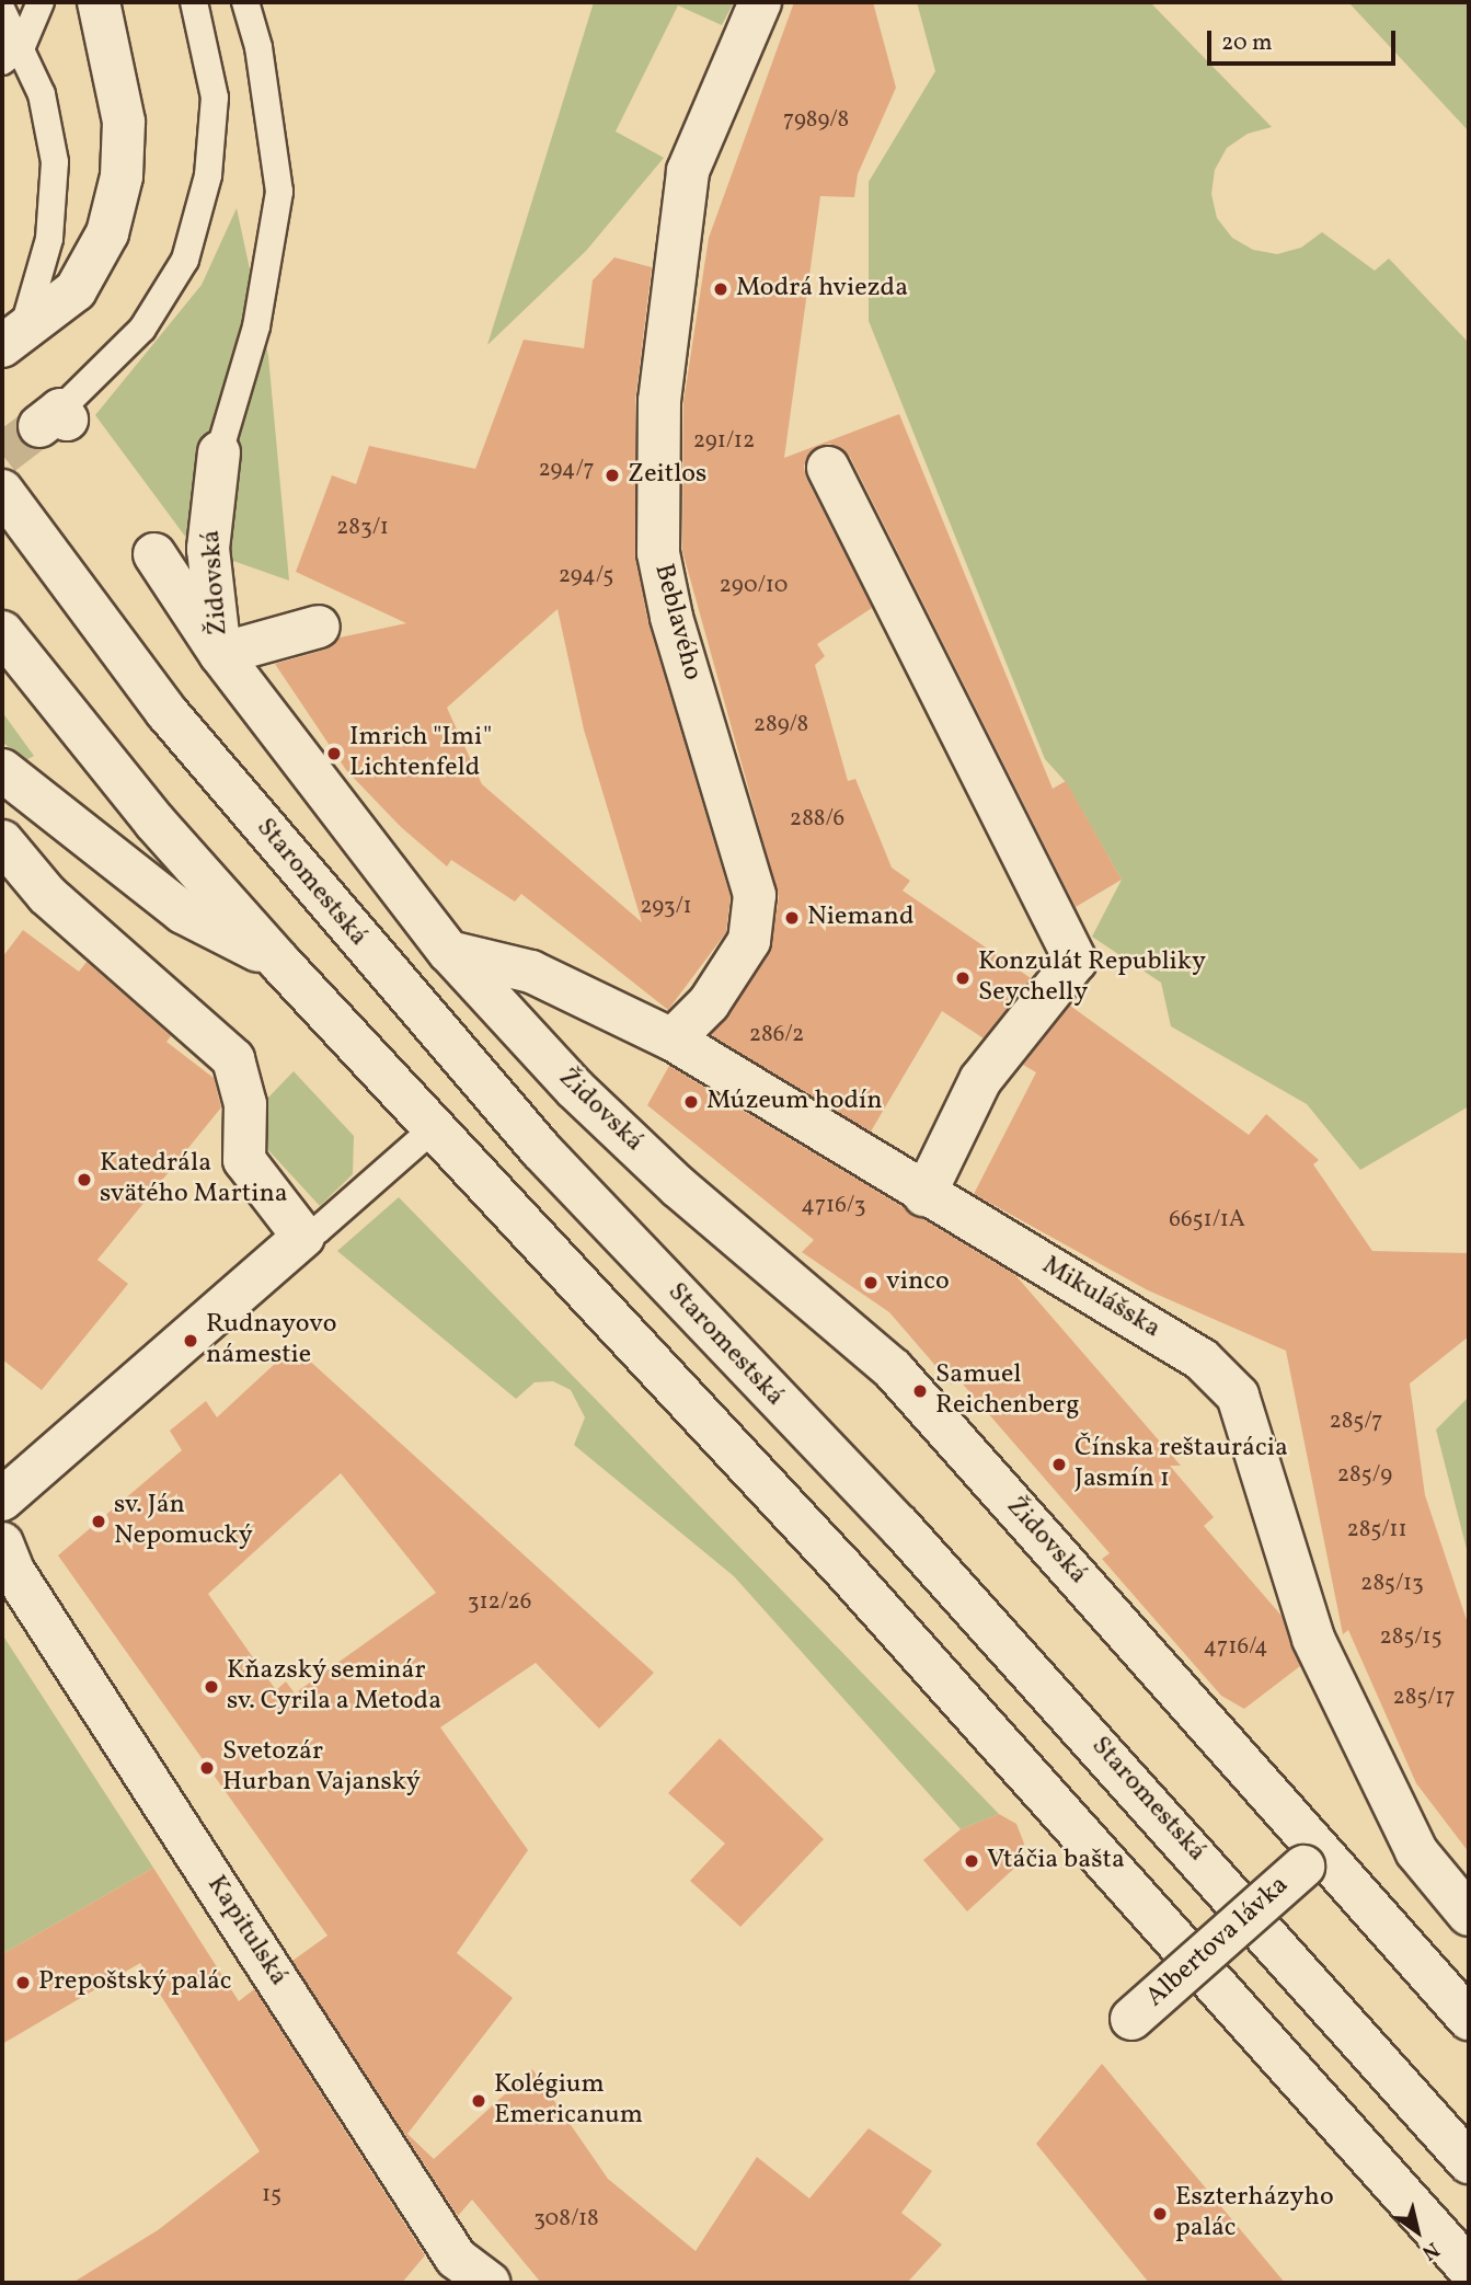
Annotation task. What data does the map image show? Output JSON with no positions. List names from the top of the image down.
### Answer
{
  "streets": {
    "street": [
      "Židovská",
      "Beblavého",
      "Staromestská",
      "Mikulášska",
      "Kapitulská",
      "Albertova lávka"
    ]
  },
  "crossings": [
    ["Židovská", "Mikulášska"],
    ["Židovská", "Albertova lávka"],
    ["Beblavého", "Mikulášska"]
  ],
  "places": [
    "Modrá hviezda",
    "Zeitlos",
    "Imrich \"Imi\" Lichtenfeld",
    "Niemand",
    "Konzulát Republiky Seychelly",
    "Múzeum hodín",
    "Katedrála svätého Martina",
    "vinco",
    "Rudnayovo námestie",
    "Samuel Reichenberg",
    "Čínska reštaurácia Jasmín 1",
    "sv. Ján Nepomucký",
    "Kňazský seminár sv. Cyrila a Metoda",
    "Svetozár Hurban Vajanský",
    "Vtáčia bašta",
    "Prepoštský palác",
    "Kolégium Emericanum",
    "Eszterházyho palác"
  ],
  "house_numbers": [
    "7989/8",
    "291/12",
    "294/7",
    "283/1",
    "294/5",
    "290/10",
    "289/8",
    "288/6",
    "293/1",
    "286/2",
    "4716/3",
    "6651/1A",
    "285/7",
    "285/9",
    "285/11",
    "285/13",
    "312/26",
    "285/15",
    "4716/4",
    "285/17",
    "15",
    "308/18"
  ],
  "scale_bar": "20 m",
  "north": "bottom right"
}
